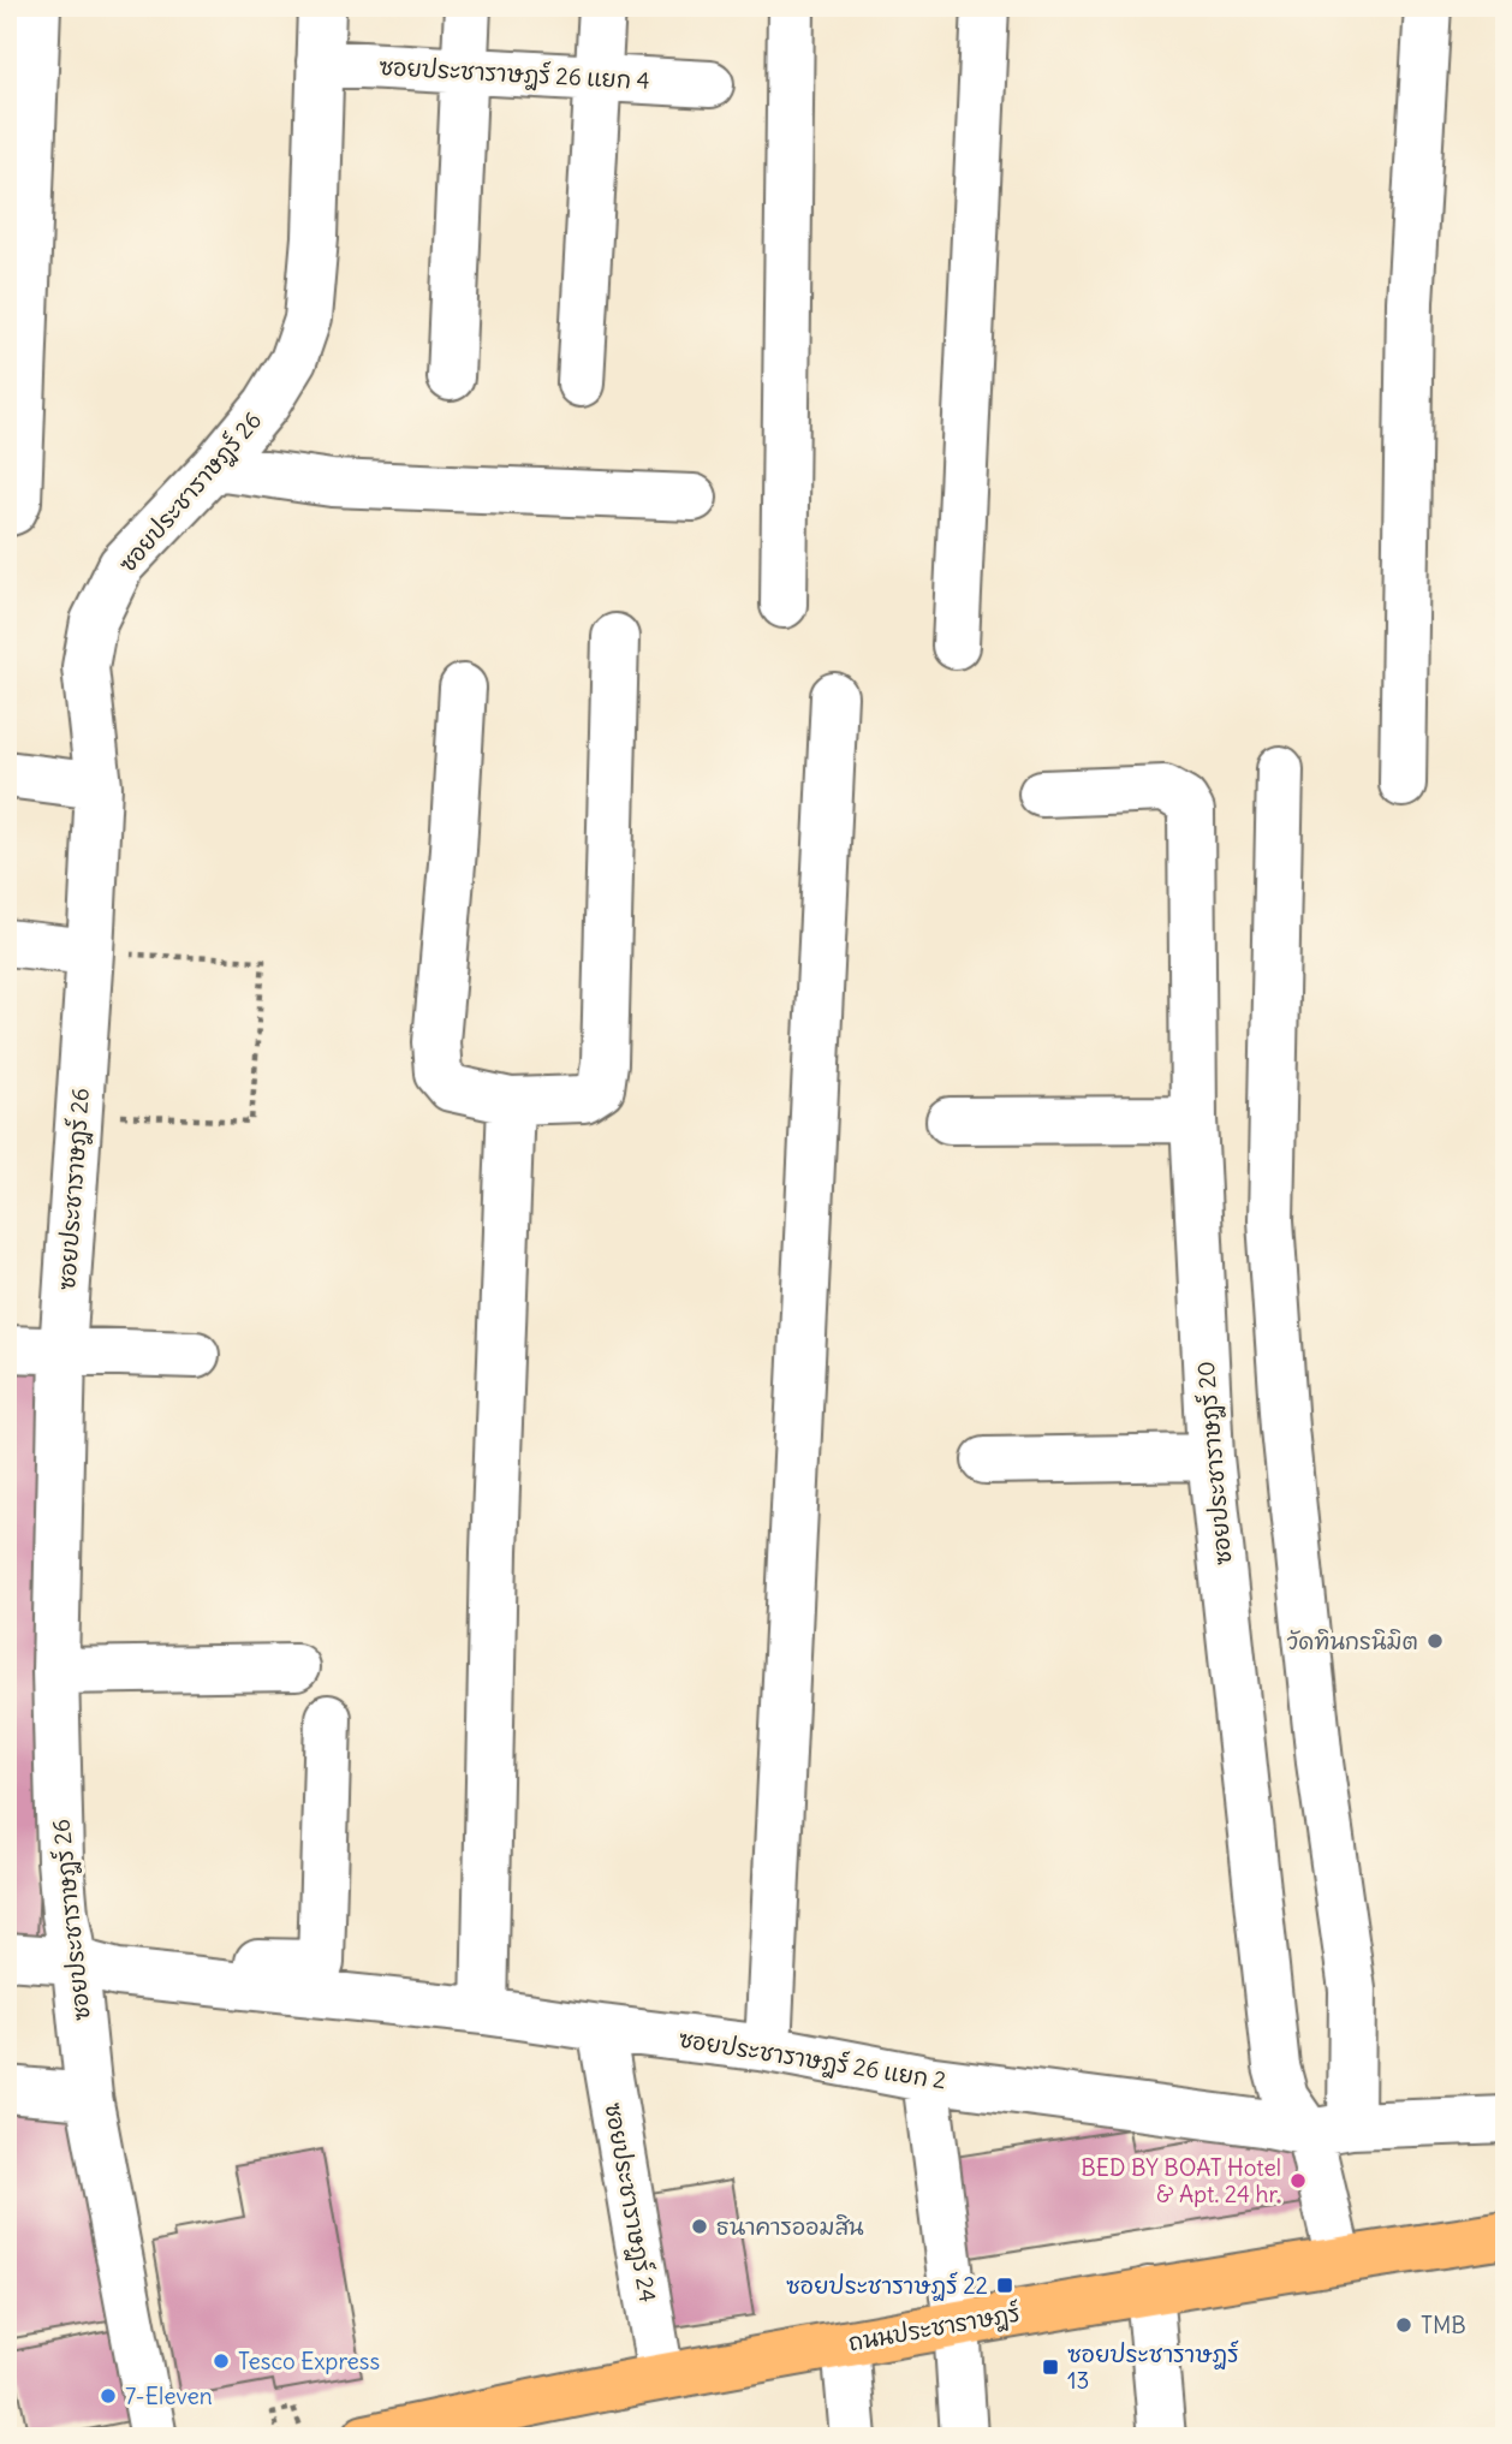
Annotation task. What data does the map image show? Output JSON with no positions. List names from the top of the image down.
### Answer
{
  "streets": {
    "main road": ["ถนนประชาราษฎร์"],
    "street": [
      "ซอยประชาราษฎร์ 26 แยก 4",
      "ซอยประชาราษฎร์ 26",
      "ซอยประชาราษฎร์ 20",
      "ซอยประชาราษฎร์ 26 แยก 2",
      "ซอยประชาราษฎร์ 24"
    ]
  },
  "crossings": [
    ["ซอยประชาราษฎร์ 26 แยก 4", "ซอยประชาราษฎร์ 26"],
    ["ซอยประชาราษฎร์ 26", "ซอยประชาราษฎร์ 26 แยก 2"],
    ["ซอยประชาราษฎร์ 20", "ซอยประชาราษฎร์ 26 แยก 2"],
    ["ซอยประชาราษฎร์ 20", "ถนนประชาราษฎร์"],
    ["ซอยประชาราษฎร์ 26 แยก 2", "ซอยประชาราษฎร์ 24"],
    ["ซอยประชาราษฎร์ 24", "ถนนประชาราษฎร์"]
  ],
  "places": {
    "other": [
      "วัดทินกรนิมิต",
      "BED BY BOAT Hotel & Apt. 24 hr.",
      "ธนาคารออมสิน",
      "TMB",
      "Tesco Express",
      "7-Eleven"
    ],
    "transit": ["ซอยประชาราษฎร์ 22", "ซอยประชาราษฎร์ 13"]
  }
}
